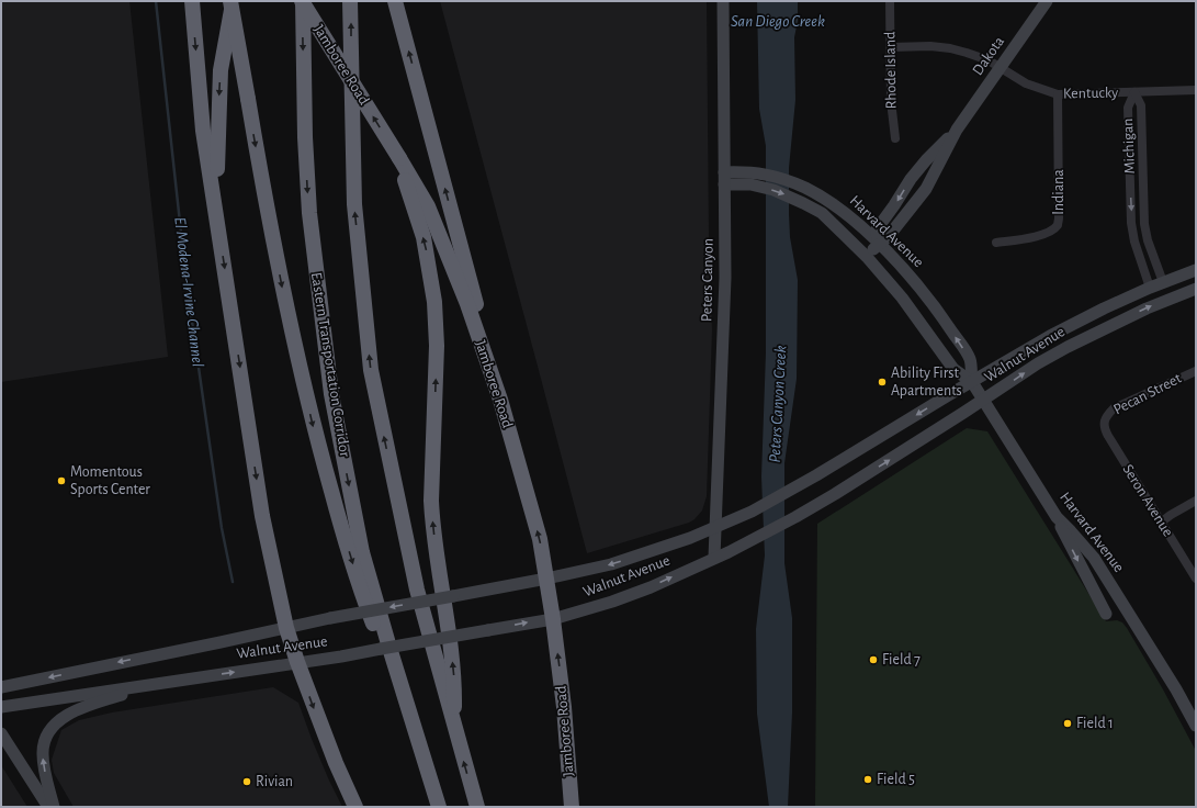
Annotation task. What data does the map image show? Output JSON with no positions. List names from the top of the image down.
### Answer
{
  "streets": {
    "highway": ["Jamboree Road", "Eastern Transportation Corridor"],
    "main road": [
      "Dakota",
      "Harvard Avenue",
      "Peters Canyon",
      "Walnut Avenue"
    ],
    "street": [
      "Rhode Island",
      "Kentucky",
      "Michigan",
      "Indiana",
      "Pecan Street",
      "Seron Avenue"
    ]
  },
  "crossings": [
    ["Dakota", "Kentucky"],
    ["Dakota", "Harvard Avenue"],
    ["Jamboree Road", "Walnut Avenue"],
    ["Jamboree Road", "Eastern Transportation Corridor"],
    ["Rhode Island", "Kentucky"],
    ["Kentucky", "Michigan"],
    ["Kentucky", "Indiana"],
    ["Michigan", "Walnut Avenue"],
    ["Harvard Avenue", "Peters Canyon"],
    ["Harvard Avenue", "Walnut Avenue"],
    ["Peters Canyon", "Walnut Avenue"],
    ["Pecan Street", "Seron Avenue"]
  ],
  "water": ["San Diego Creek", "El Modena-Irvine Channel", "Peters Canyon Creek"],
  "places": [
    "Ability First Apartments",
    "Momentous Sports Center",
    "Field 7",
    "Field 1",
    "Field 5",
    "Rivian"
  ]
}
